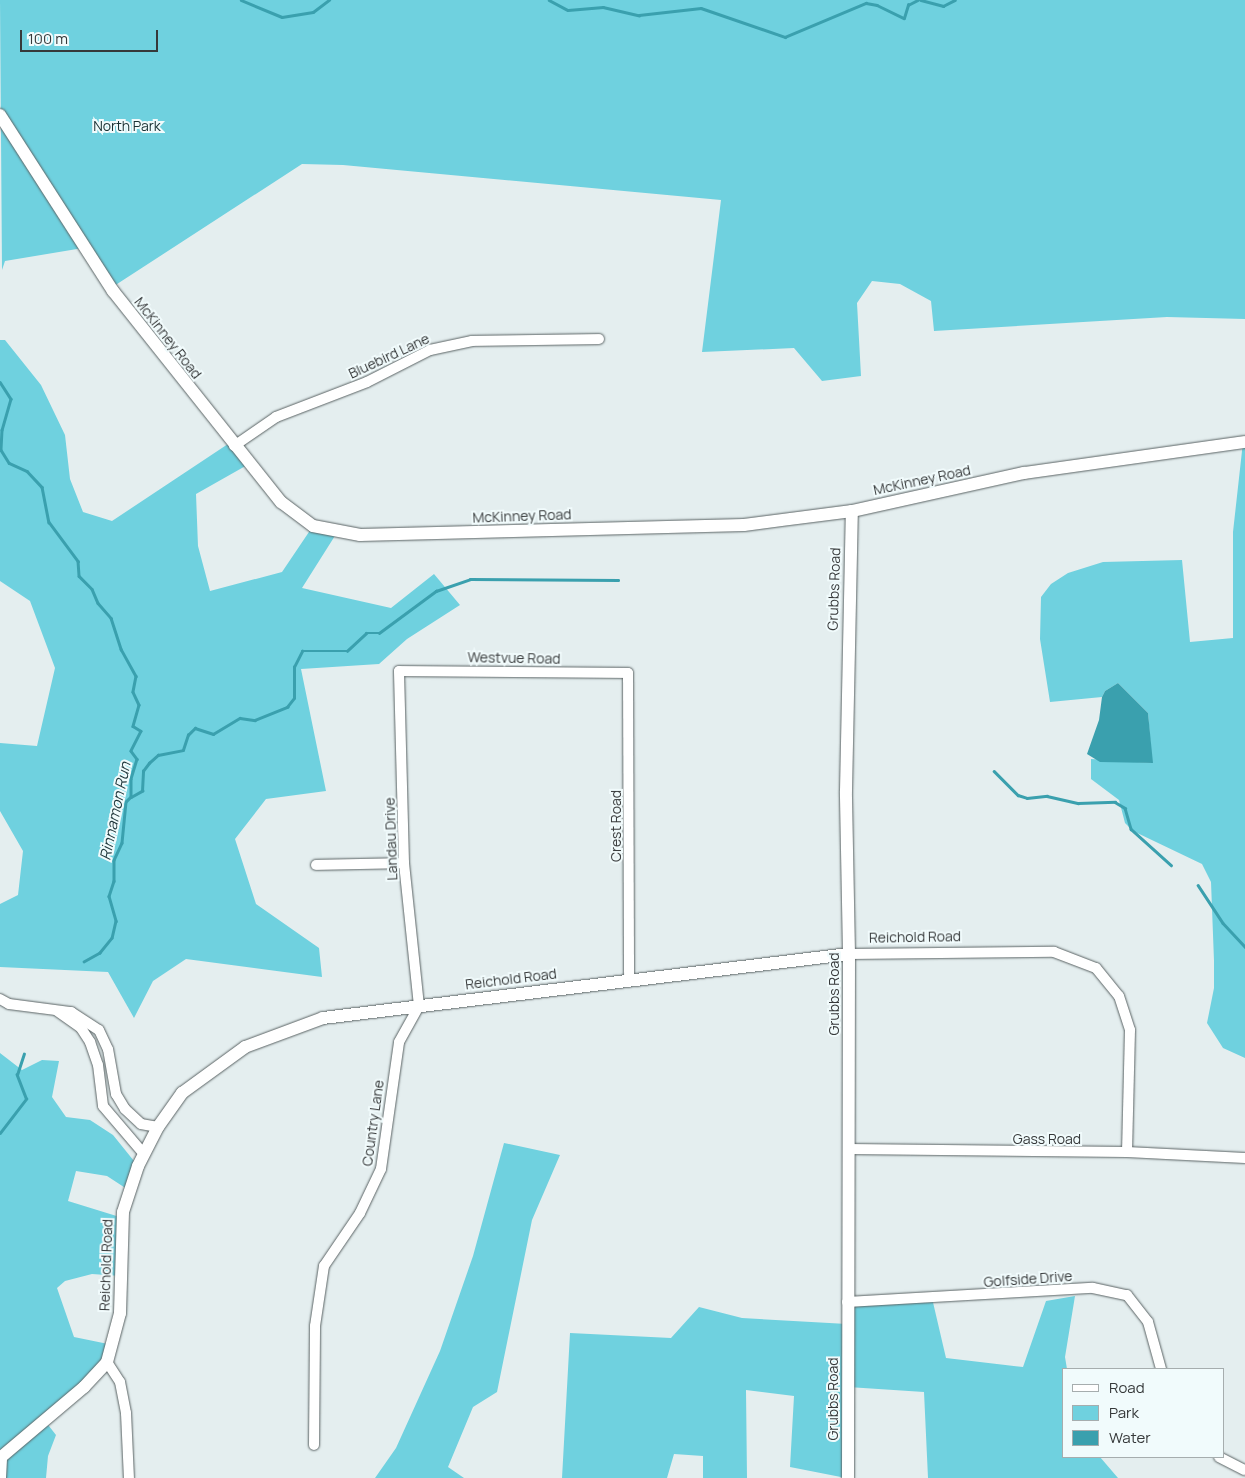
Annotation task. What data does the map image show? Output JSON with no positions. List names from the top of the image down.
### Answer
{
  "streets": {
    "street": [
      "McKinney Road",
      "Bluebird Lane",
      "Grubbs Road",
      "Westvue Road",
      "Crest Road",
      "Landau Drive",
      "Reichold Road",
      "Country Lane",
      "Gass Road",
      "Golfside Drive"
    ]
  },
  "crossings": [
    ["McKinney Road", "Bluebird Lane"],
    ["McKinney Road", "Grubbs Road"],
    ["Grubbs Road", "Reichold Road"],
    ["Grubbs Road", "Gass Road"],
    ["Grubbs Road", "Golfside Drive"],
    ["Westvue Road", "Crest Road"],
    ["Westvue Road", "Landau Drive"],
    ["Crest Road", "Reichold Road"],
    ["Landau Drive", "Reichold Road"],
    ["Landau Drive", "Country Lane"],
    ["Reichold Road", "Country Lane"],
    ["Reichold Road", "Gass Road"]
  ],
  "water": ["Rinnamon Run"],
  "parks": ["North Park"],
  "legend": ["Road", "Park", "Water"],
  "scale_bar": "100 m"
}
